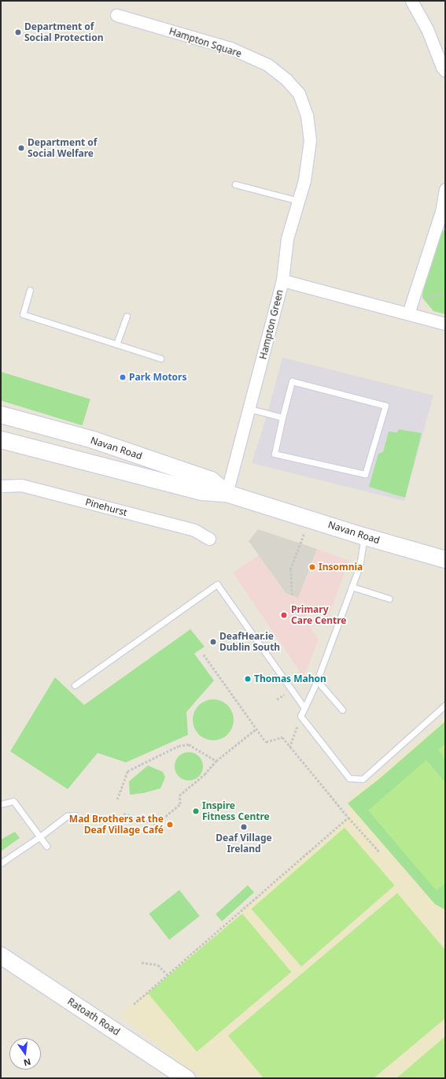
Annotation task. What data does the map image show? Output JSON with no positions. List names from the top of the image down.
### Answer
{
  "streets": {
    "main road": ["Navan Road", "Ratoath Road"],
    "street": ["Hampton Square", "Hampton Green", "Pinehurst"]
  },
  "crossings": [
    ["Hampton Square", "Hampton Green"],
    ["Hampton Green", "Navan Road"]
  ],
  "places": [
    "Department of Social Protection",
    "Department of Social Welfare",
    "Park Motors",
    "Insomnia",
    "Primary Care Centre",
    "DeafHear.ie Dublin South",
    "Thomas Mahon",
    "Inspire Fitness Centre",
    "Mad Brothers at the Deaf Village Café",
    "Deaf Village Ireland"
  ],
  "north": "bottom"
}
